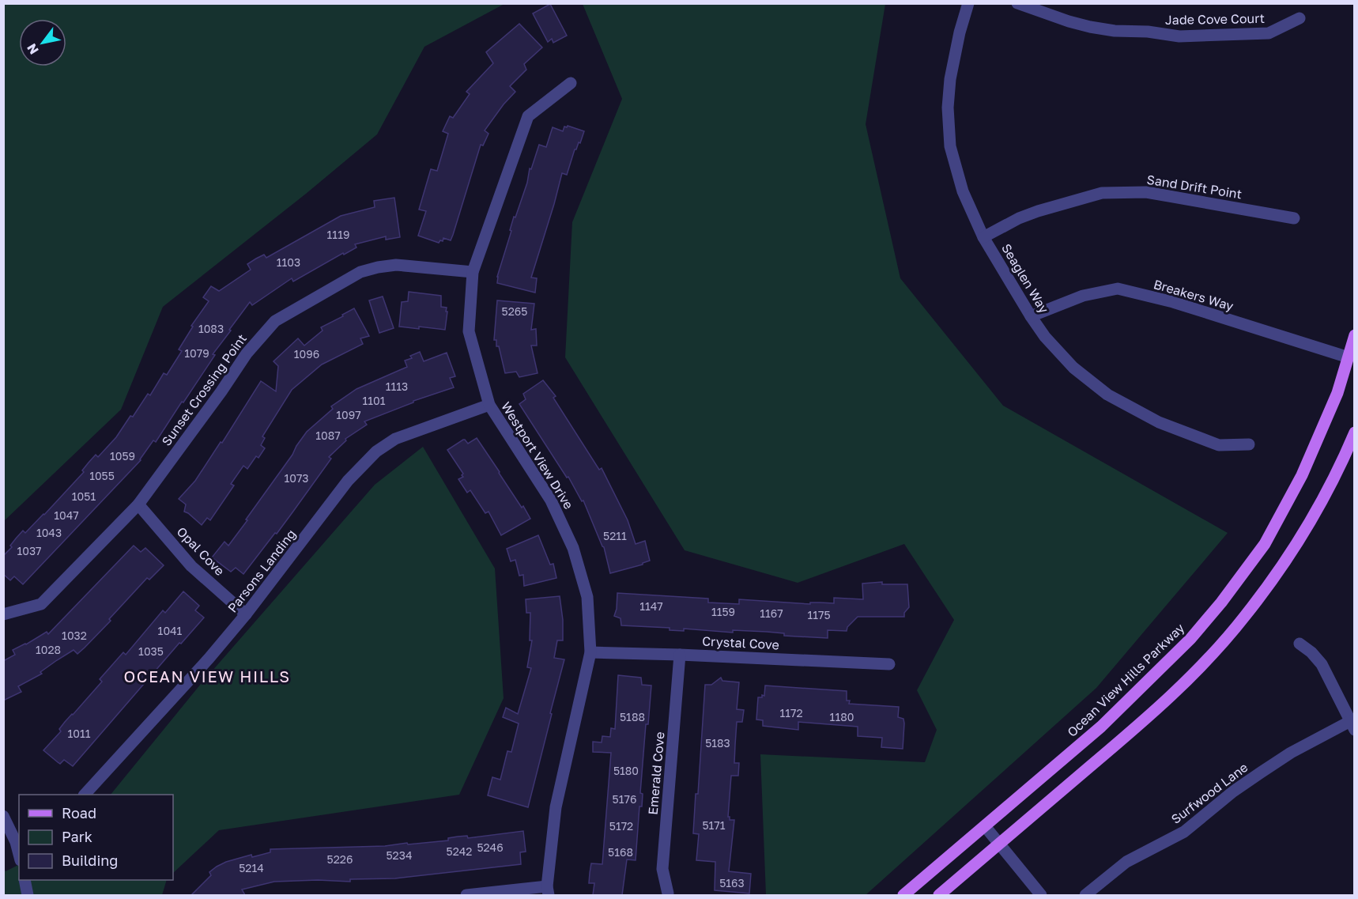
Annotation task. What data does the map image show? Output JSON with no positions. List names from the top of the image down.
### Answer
{
  "streets": {
    "main road": ["Ocean View Hills Parkway"],
    "street": [
      "Jade Cove Court",
      "Sand Drift Point",
      "Seaglen Way",
      "Breakers Way",
      "Sunset Crossing Point",
      "Westport View Drive",
      "Opal Cove",
      "Parsons Landing",
      "Crystal Cove",
      "Emerald Cove",
      "Surfwood Lane"
    ]
  },
  "crossings": [
    ["Sand Drift Point", "Seaglen Way"],
    ["Seaglen Way", "Breakers Way"],
    ["Breakers Way", "Ocean View Hills Parkway"],
    ["Sunset Crossing Point", "Westport View Drive"],
    ["Sunset Crossing Point", "Opal Cove"],
    ["Westport View Drive", "Parsons Landing"],
    ["Westport View Drive", "Crystal Cove"],
    ["Opal Cove", "Parsons Landing"],
    ["Crystal Cove", "Emerald Cove"]
  ],
  "districts": ["OCEAN VIEW HILLS"],
  "house_numbers": [
    "1119",
    "1103",
    "5265",
    "1083",
    "1079",
    "1096",
    "1113",
    "1101",
    "1097",
    "1087",
    "1059",
    "1055",
    "1073",
    "1051",
    "1047",
    "1043",
    "5211",
    "1037",
    "1147",
    "1159",
    "1167",
    "1175",
    "1041",
    "1032",
    "1028",
    "1035",
    "1172",
    "5188",
    "1180",
    "1011",
    "5183",
    "5180",
    "5176",
    "5171",
    "5172",
    "5246",
    "5242",
    "5168",
    "5234",
    "5226",
    "5214",
    "5163"
  ],
  "legend": ["Road", "Park", "Building"],
  "north": "bottom left"
}
